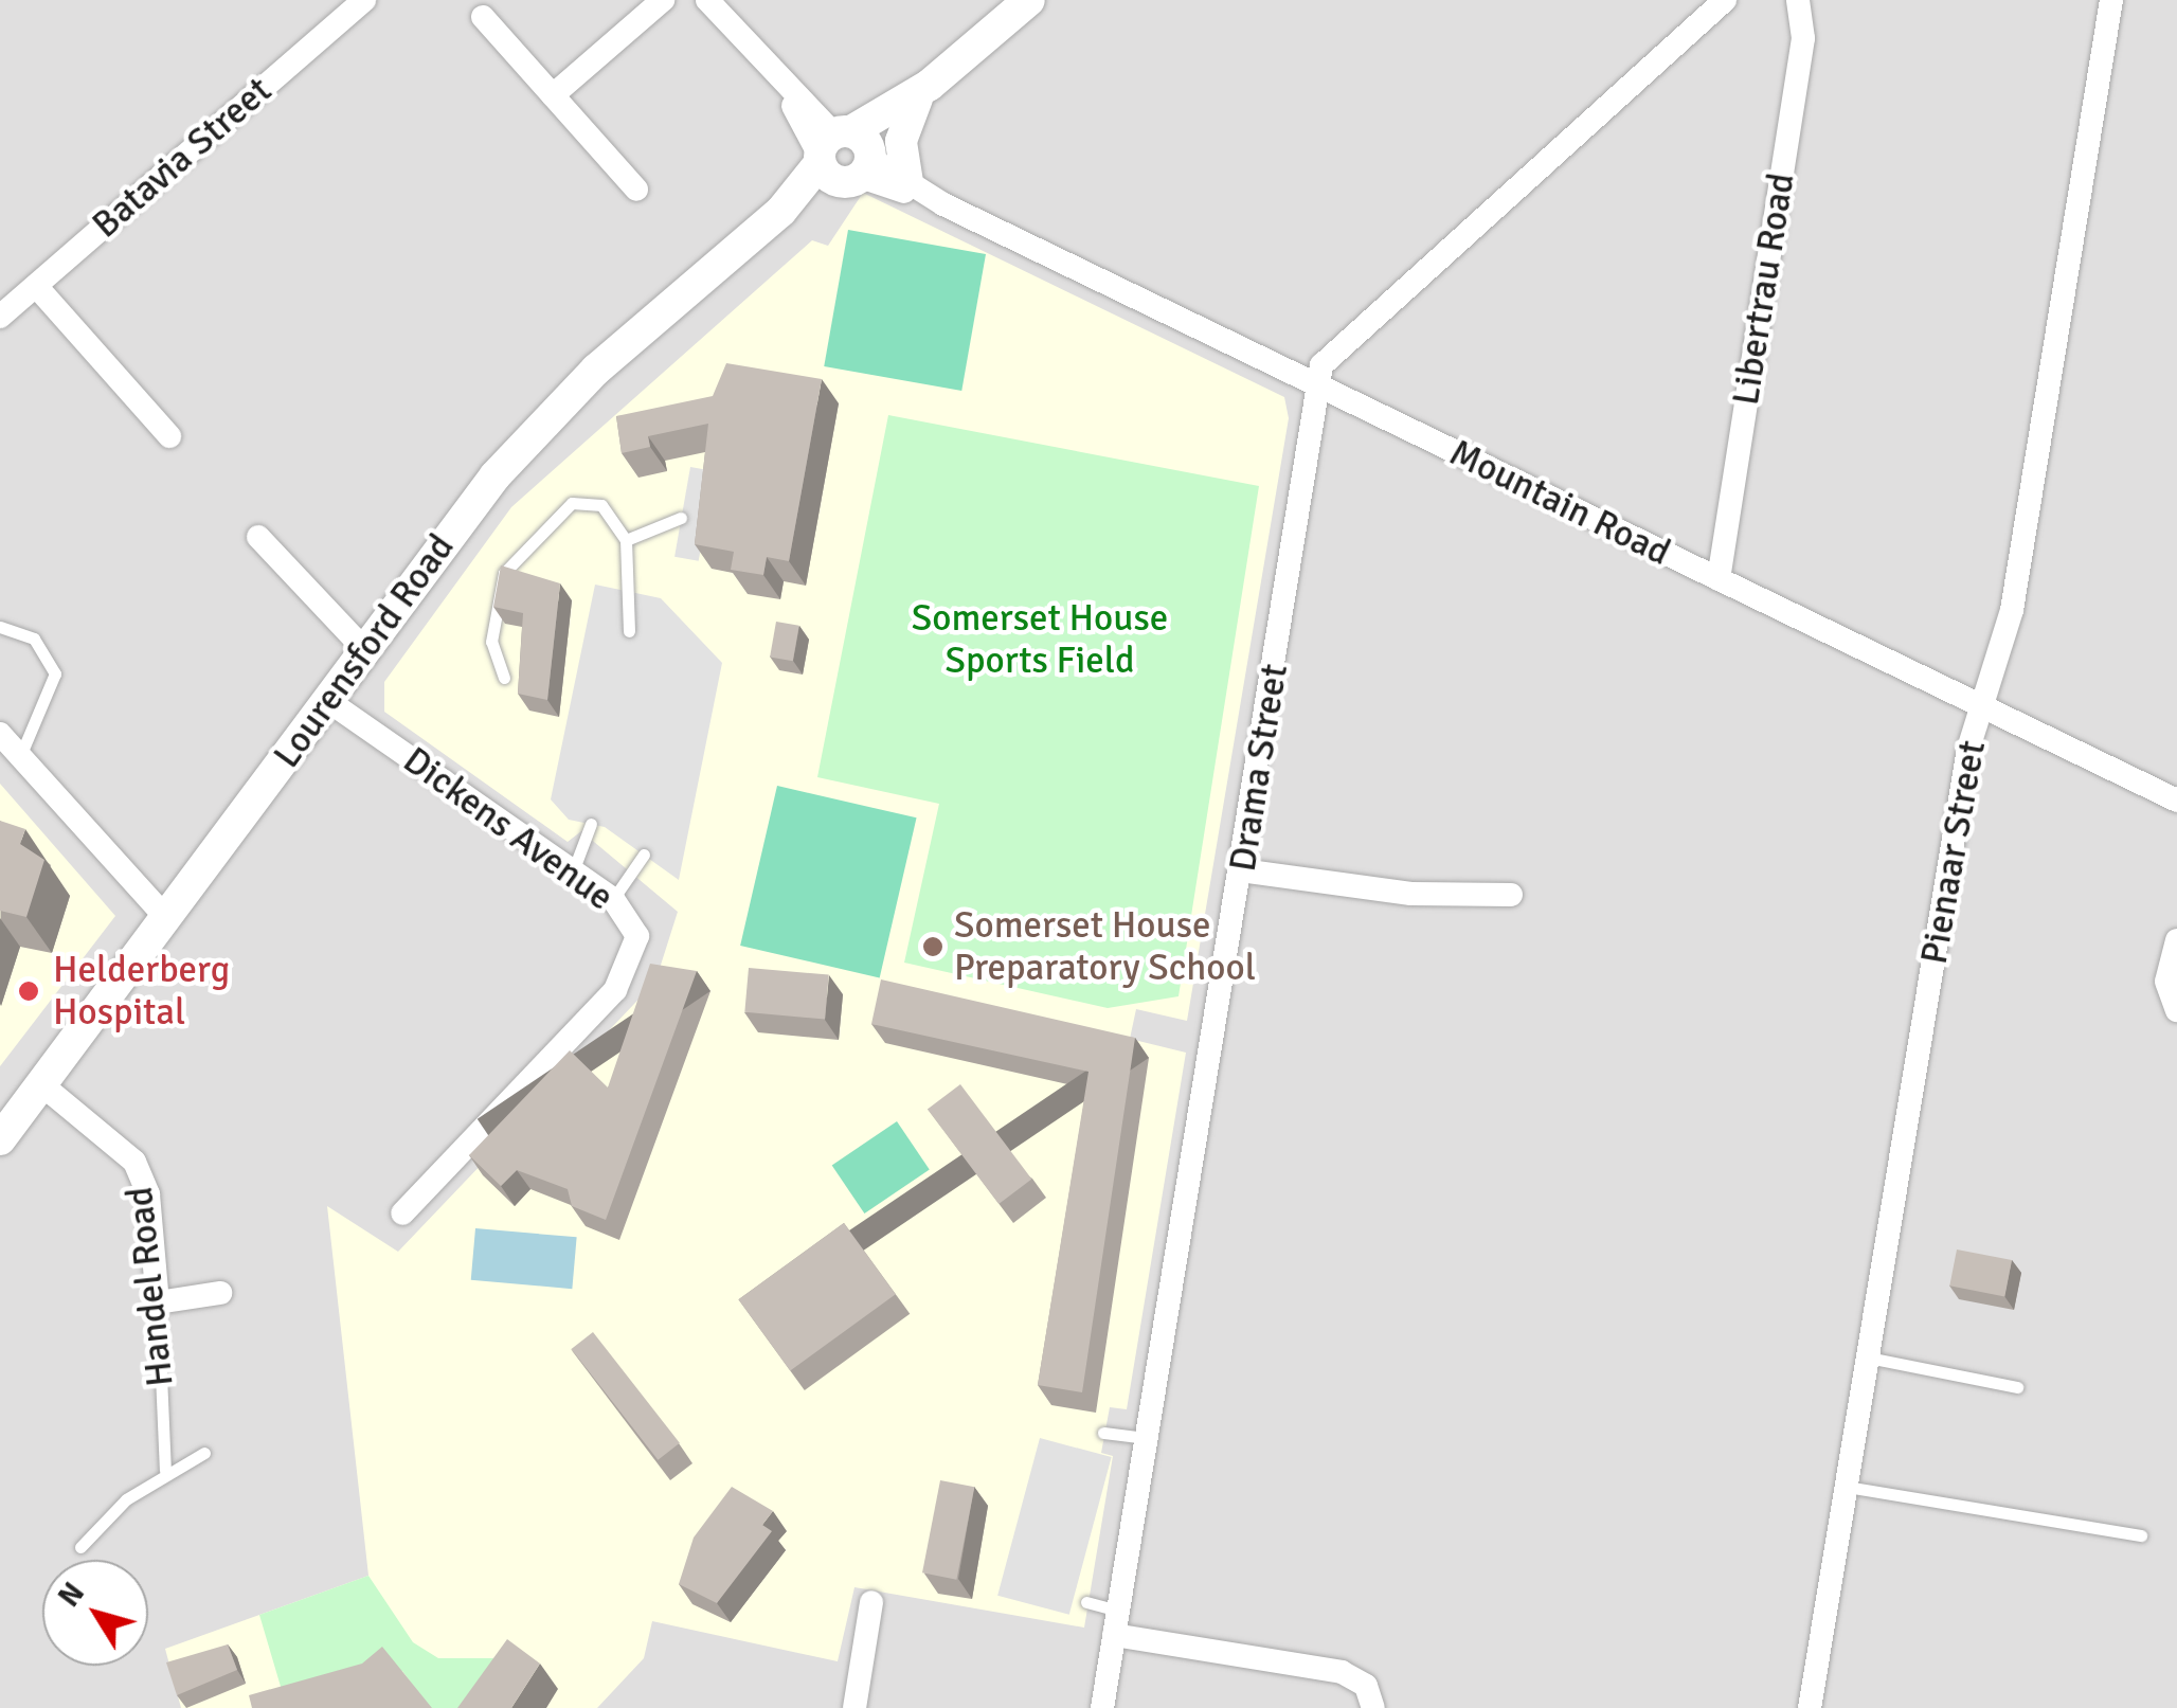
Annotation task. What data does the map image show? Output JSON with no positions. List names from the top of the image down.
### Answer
{
  "streets": {
    "street": [
      "Batavia Street",
      "Libertrau Road",
      "Mountain Road",
      "Lourensford Road",
      "Drama Street",
      "Dickens Avenue",
      "Pienaar Street",
      "Handel Road"
    ]
  },
  "crossings": [
    ["Libertrau Road", "Mountain Road"],
    ["Mountain Road", "Lourensford Road"],
    ["Mountain Road", "Drama Street"],
    ["Mountain Road", "Pienaar Street"],
    ["Lourensford Road", "Dickens Avenue"],
    ["Lourensford Road", "Handel Road"]
  ],
  "parks": ["Somerset House Sports Field"],
  "places": ["Somerset House Preparatory School", "Helderberg Hospital"],
  "north": "top left"
}
